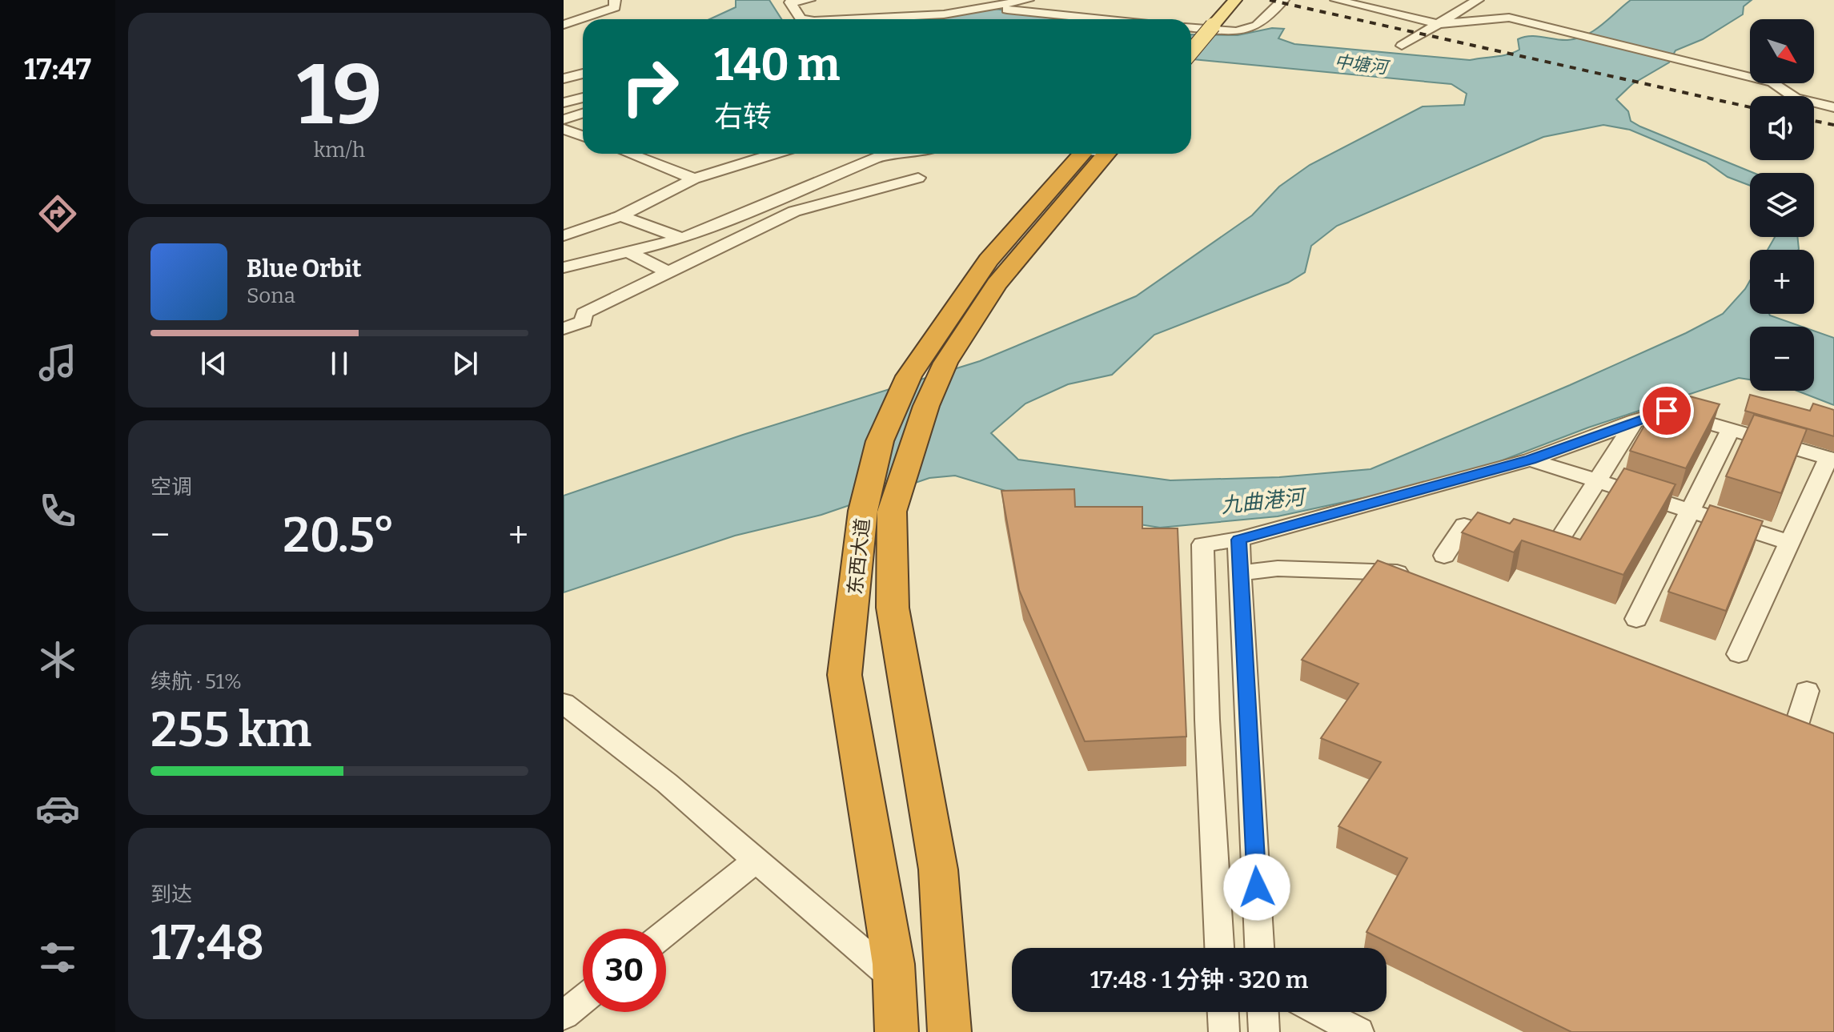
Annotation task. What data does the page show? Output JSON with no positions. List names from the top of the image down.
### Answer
{
  "streets": {
    "highway": ["东西大道"]
  },
  "water": ["中塘河", "九曲港河"],
  "north": "bottom right",
  "page": {
    "tabs": "17:47",
    "tile": [
      ["19", "km/h"],
      "空调",
      ["续航 · 51%", "255 km"],
      ["到达", "17:48"]
    ],
    "map_buttons": ["+", "−"],
    "turn": ["140 m", "右转"],
    "song": ["Blue Orbit", "Sona"],
    "heat": ["−", "20.5°", "+"],
    "limit": "30",
    "trip": "17:48 · 1 分钟 · 320 m"
  }
}
